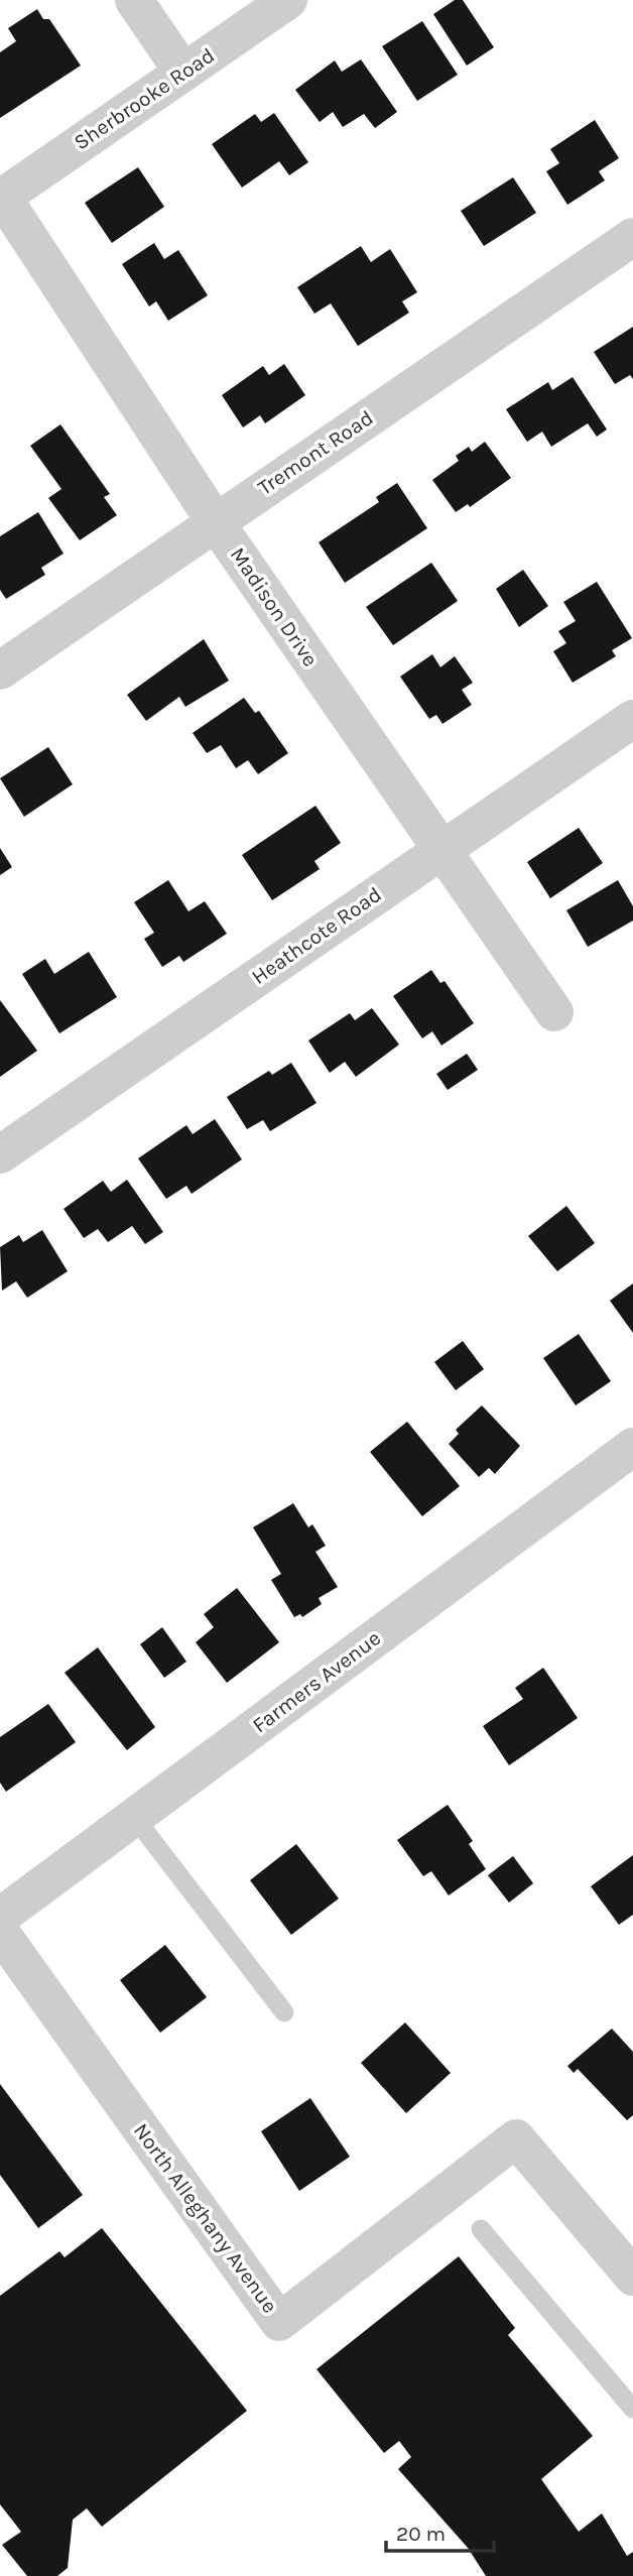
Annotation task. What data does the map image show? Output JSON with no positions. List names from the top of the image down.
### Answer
{
  "streets": {
    "street": [
      "Sherbrooke Road",
      "Tremont Road",
      "Madison Drive",
      "Heathcote Road",
      "Farmers Avenue",
      "North Alleghany Avenue"
    ]
  },
  "crossings": [
    ["Sherbrooke Road", "Madison Drive"],
    ["Tremont Road", "Madison Drive"],
    ["Madison Drive", "Heathcote Road"]
  ],
  "scale_bar": "20 m"
}
